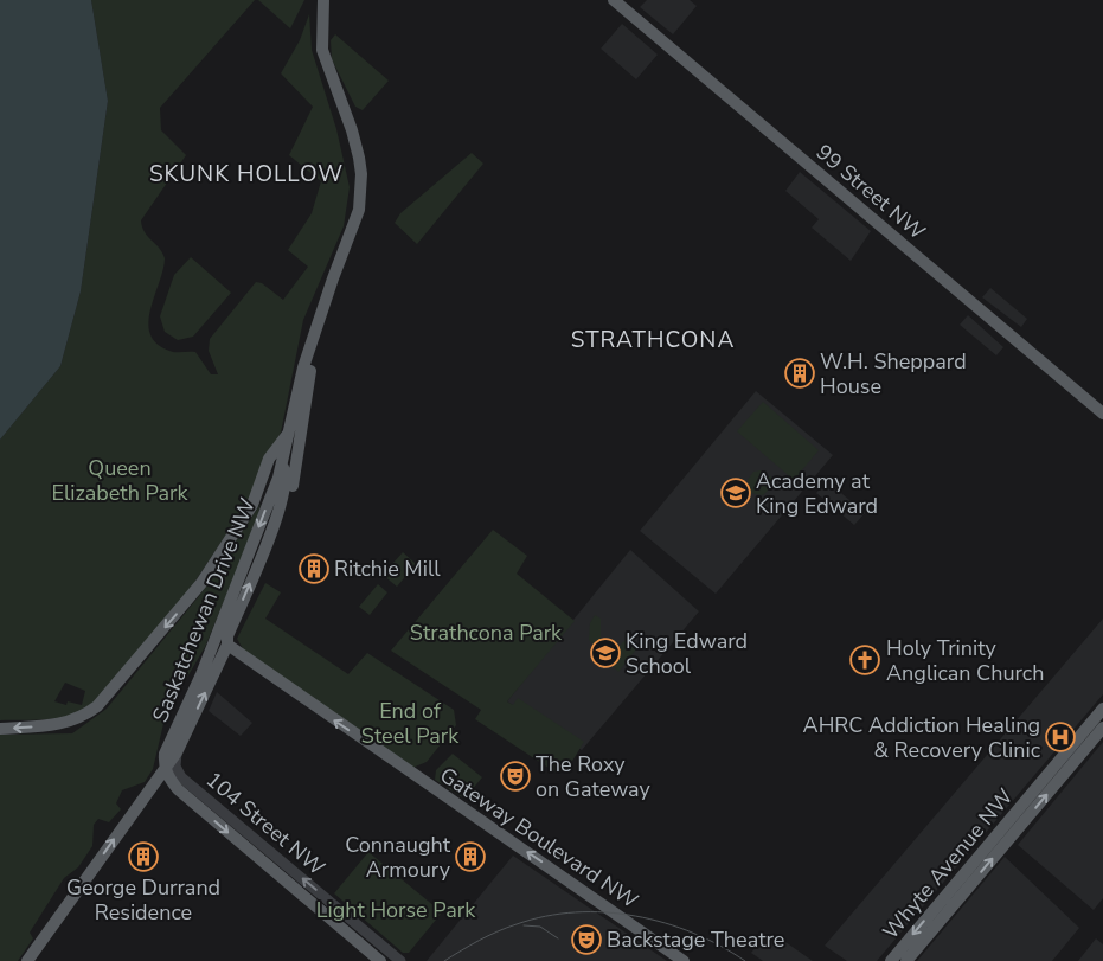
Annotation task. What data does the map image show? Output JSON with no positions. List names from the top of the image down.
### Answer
{
  "streets": {
    "main road": [
      "99 Street NW",
      "Saskatchewan Drive NW",
      "104 Street NW",
      "Gateway Boulevard NW",
      "Whyte Avenue NW"
    ]
  },
  "crossings": [
    ["Saskatchewan Drive NW", "104 Street NW"],
    ["Saskatchewan Drive NW", "Gateway Boulevard NW"]
  ],
  "one_way": ["Gateway Boulevard NW"],
  "districts": ["SKUNK HOLLOW", "STRATHCONA"],
  "parks": [
    "Queen Elizabeth Park",
    "Strathcona Park",
    "End of Steel Park",
    "Light Horse Park"
  ],
  "places": {
    "building": [
      "W.H. Sheppard House",
      "Ritchie Mill",
      "George Durrand Residence",
      "Connaught Armoury"
    ],
    "school or university": ["Academy at King Edward", "King Edward School"],
    "church": ["Holy Trinity Anglican Church"],
    "hospital": ["AHRC Addiction Healing & Recovery Clinic"],
    "theatre": ["The Roxy on Gateway", "Backstage Theatre"]
  }
}
